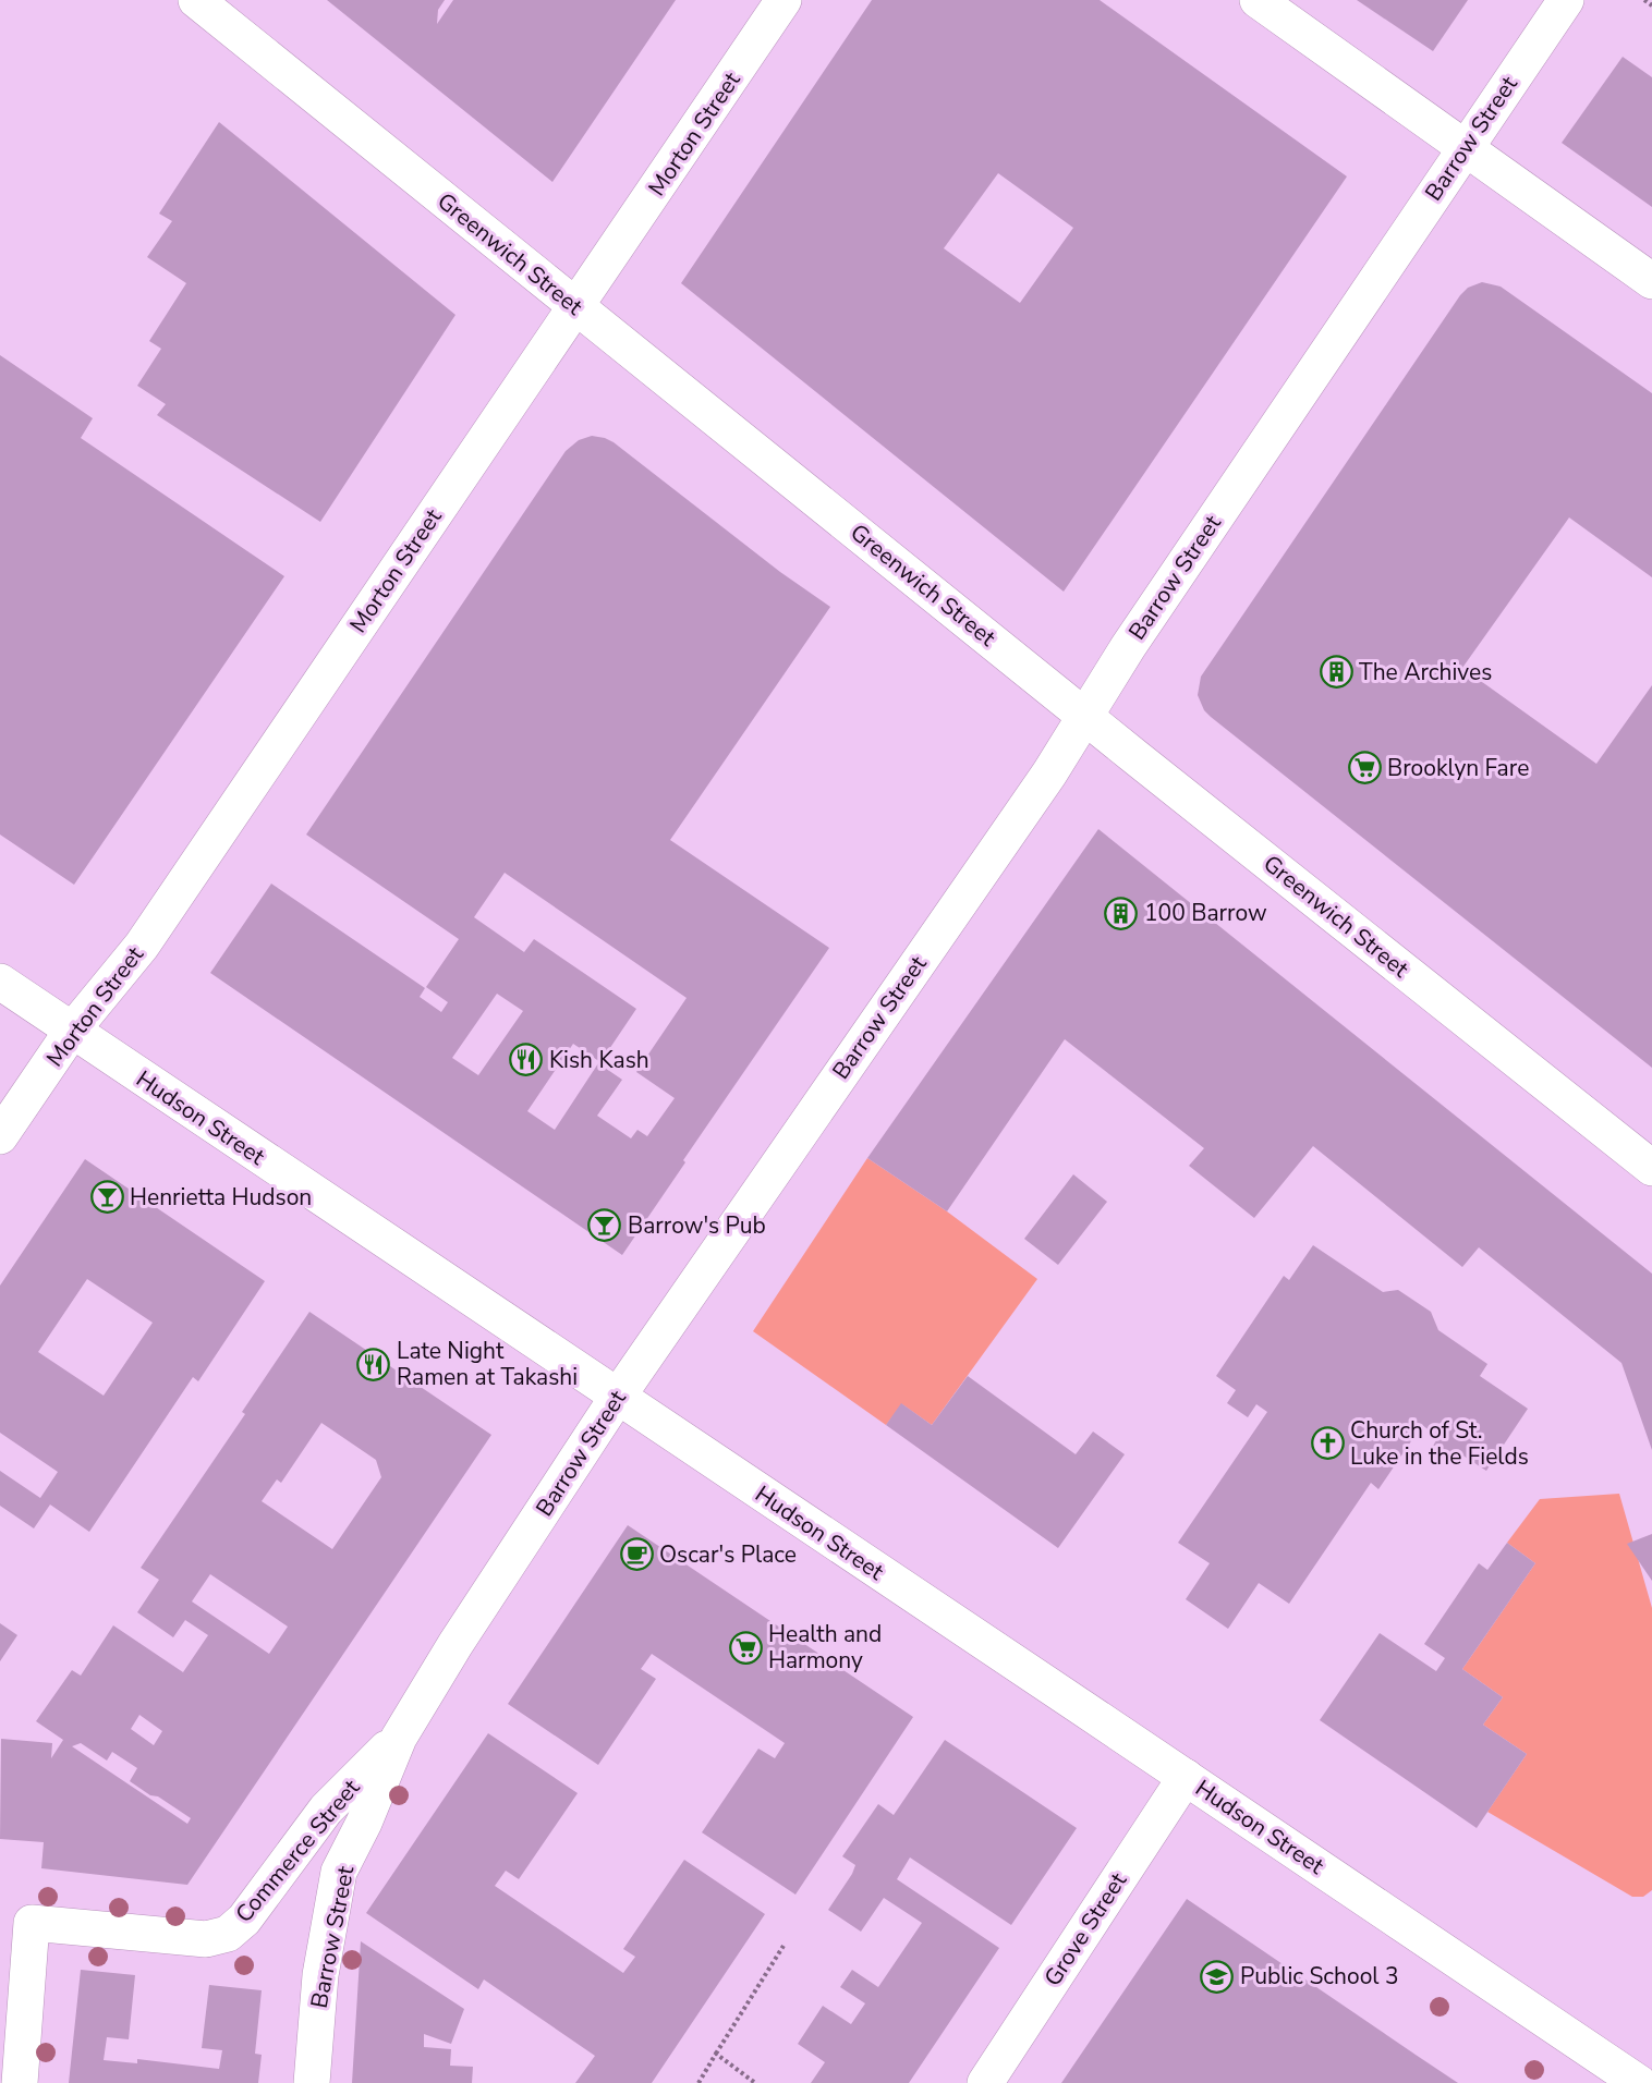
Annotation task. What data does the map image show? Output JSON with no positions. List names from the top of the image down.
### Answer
{
  "streets": {
    "street": [
      "Morton Street",
      "Barrow Street",
      "Greenwich Street",
      "Hudson Street",
      "Commerce Street",
      "Grove Street"
    ]
  },
  "crossings": [
    ["Morton Street", "Greenwich Street"],
    ["Morton Street", "Hudson Street"],
    ["Barrow Street", "Greenwich Street"],
    ["Barrow Street", "Hudson Street"],
    ["Barrow Street", "Commerce Street"],
    ["Hudson Street", "Grove Street"]
  ],
  "places": {
    "building": ["The Archives", "100 Barrow"],
    "supermarket": ["Brooklyn Fare", "Health and Harmony"],
    "restaurant": ["Kish Kash", "Late Night Ramen at Takashi"],
    "bar": ["Henrietta Hudson", "Barrow's Pub"],
    "church": ["Church of St. Luke in the Fields"],
    "cafe": ["Oscar's Place"],
    "school or university": ["Public School 3"]
  }
}
